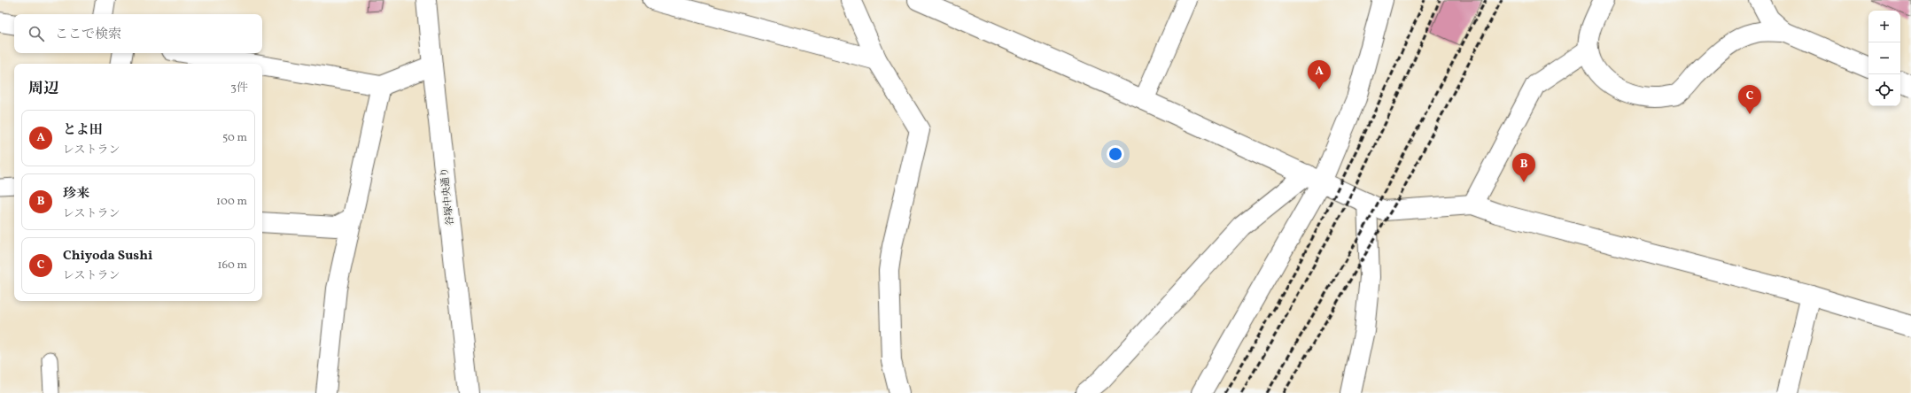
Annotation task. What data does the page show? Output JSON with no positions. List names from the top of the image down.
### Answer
{
  "streets": {
    "street": ["谷塚中央通り"]
  },
  "page": {
    "map_buttons": ["+", "−"],
    "search": "ここで検索",
    "pins": ["A", "C", "B"],
    "heading": ["周辺", "3件"],
    "list": [
      {
        "mark": "A",
        "name": "とよ田",
        "note": "レストラン",
        "value": "50 m"
      },
      {
        "mark": "B",
        "name": "珍来",
        "note": "レストラン",
        "value": "100 m"
      },
      {
        "mark": "C",
        "name": "Chiyoda Sushi",
        "note": "レストラン",
        "value": "160 m"
      }
    ]
  }
}
